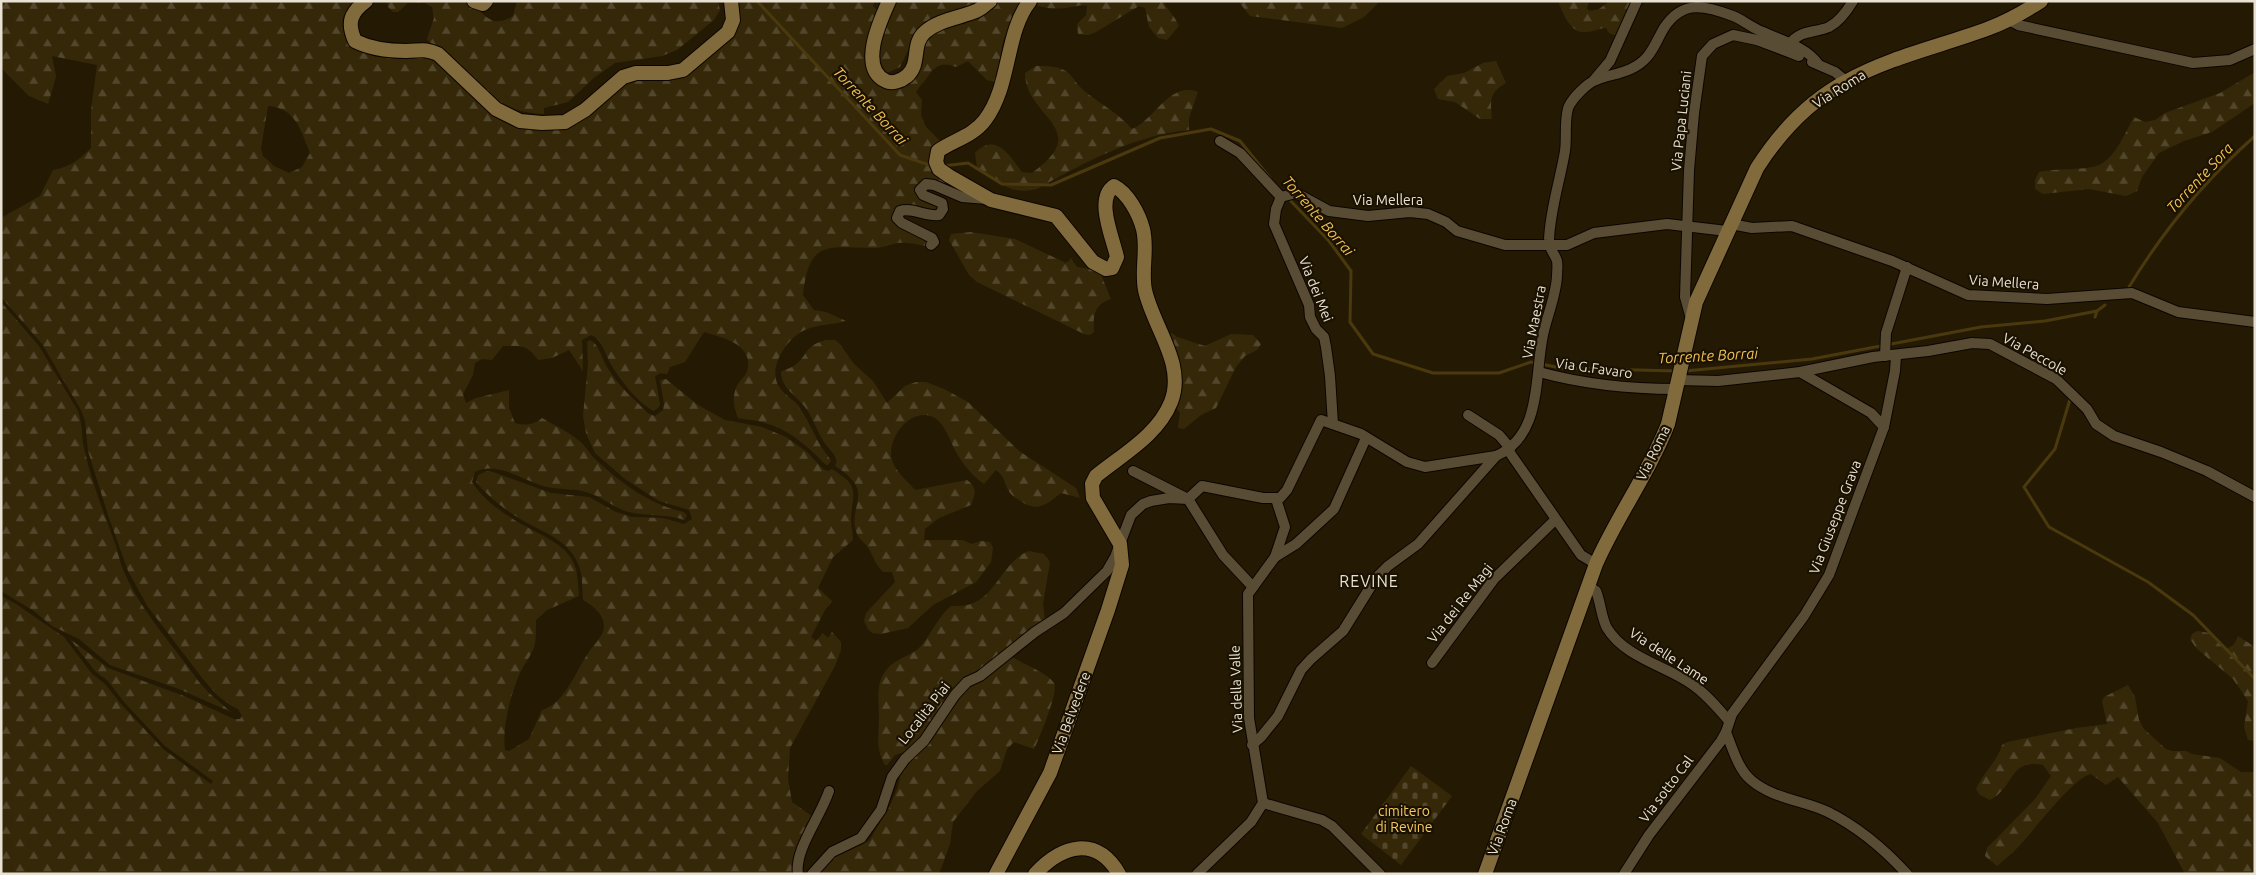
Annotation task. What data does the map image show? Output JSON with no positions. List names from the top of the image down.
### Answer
{
  "streets": {
    "street": [
      "Via Roma",
      "Via Papa Luciani",
      "Via Mellera",
      "Via dei Mei",
      "Via Maestra",
      "Via Peccole",
      "Via G.Favaro",
      "Via Giuseppe Grava",
      "Via dei Re Magi",
      "Via delle Lame",
      "Via della Valle",
      "Località Piai",
      "Via Belvedere",
      "Via sotto Cal"
    ]
  },
  "crossings": [
    ["Via Roma", "Via Papa Luciani"],
    ["Via Roma", "Via Mellera"],
    ["Via Roma", "Via Peccole"],
    ["Via Roma", "Via G.Favaro"],
    ["Via Roma", "Via delle Lame"],
    ["Via Papa Luciani", "Via Mellera"],
    ["Via Mellera", "Via dei Mei"],
    ["Via Mellera", "Via Maestra"],
    ["Via Mellera", "Via Giuseppe Grava"],
    ["Via Maestra", "Via G.Favaro"],
    ["Via Maestra", "Via della Valle"],
    ["Via Peccole", "Via G.Favaro"],
    ["Via Peccole", "Via Giuseppe Grava"],
    ["Via Giuseppe Grava", "Via delle Lame"],
    ["Via Giuseppe Grava", "Via sotto Cal"],
    ["Via delle Lame", "Via sotto Cal"],
    ["Località Piai", "Via Belvedere"]
  ],
  "districts": ["REVINE"],
  "water": ["Torrente Borrai", "Torrente Sora"],
  "parks": ["cimitero di Revine"]
}
